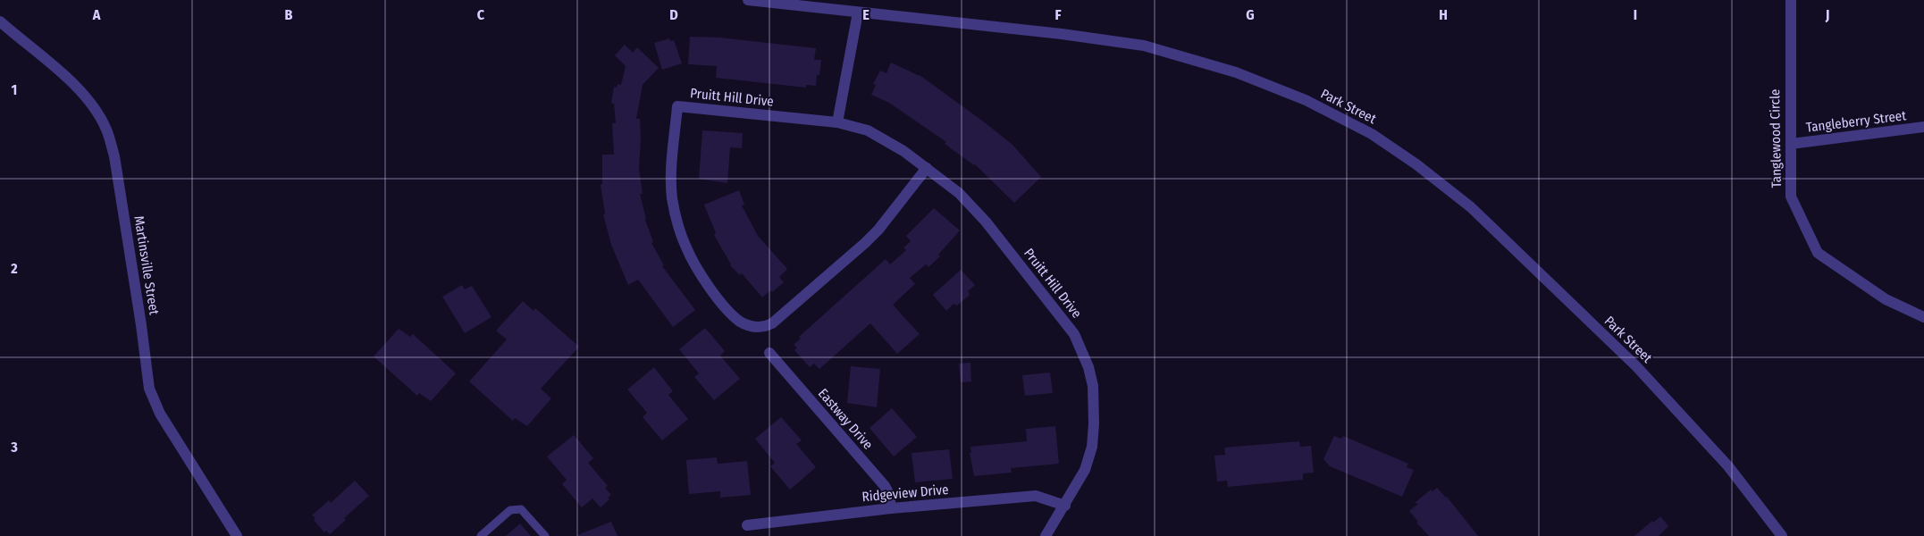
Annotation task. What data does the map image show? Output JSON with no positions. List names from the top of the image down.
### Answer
{
  "streets": {
    "street": [
      "Pruitt Hill Drive",
      "Park Street",
      "Tangleberry Street",
      "Tanglewood Circle",
      "Martinsville Street",
      "Eastway Drive",
      "Ridgeview Drive"
    ]
  },
  "crossings": [
    ["Pruitt Hill Drive", "Ridgeview Drive"],
    ["Tangleberry Street", "Tanglewood Circle"],
    ["Eastway Drive", "Ridgeview Drive"]
  ],
  "grid": {
    "columns": [
      "A",
      "B",
      "C",
      "D",
      "E",
      "F",
      "G",
      "H",
      "I",
      "J"
    ],
    "rows": ["1", "2", "3"]
  }
}
